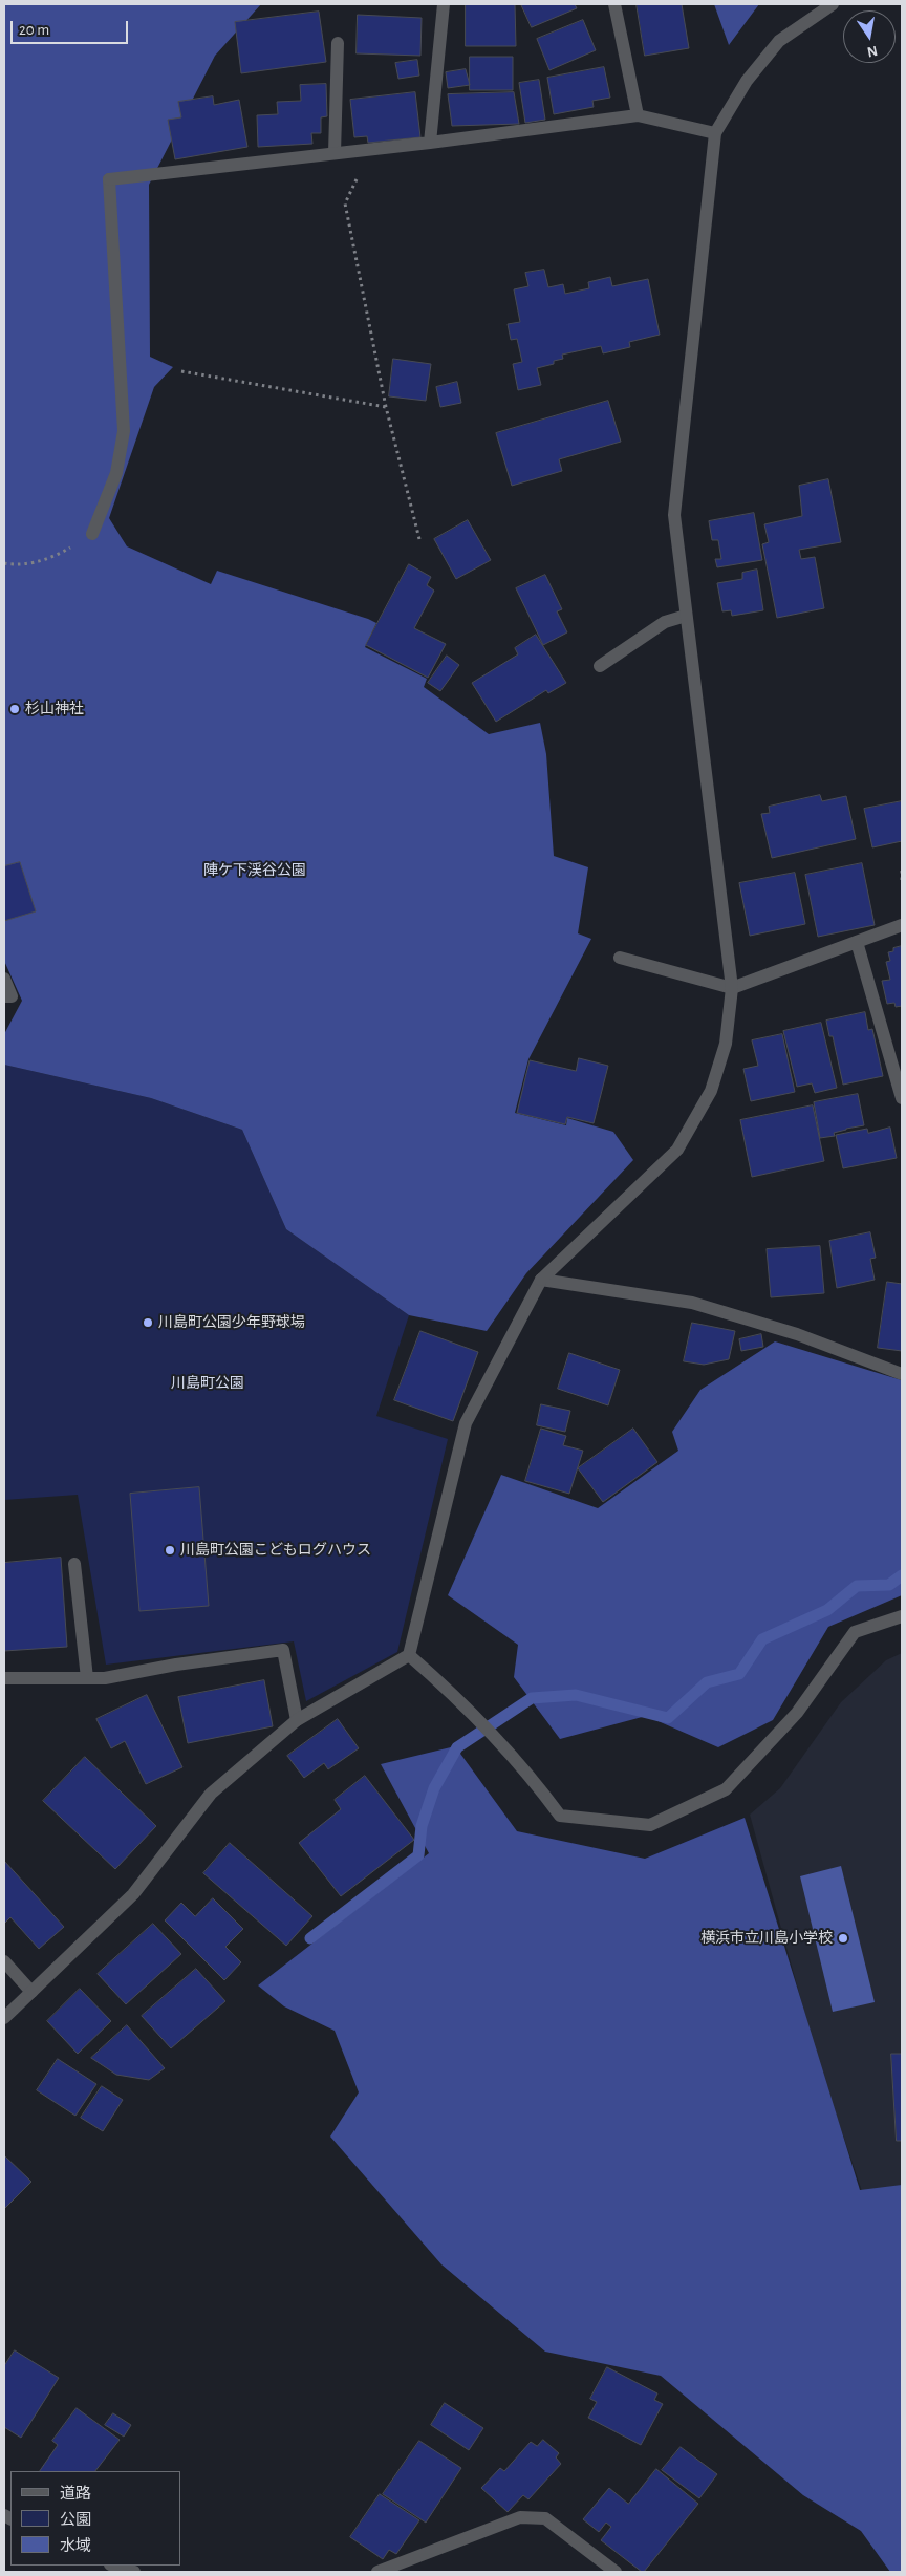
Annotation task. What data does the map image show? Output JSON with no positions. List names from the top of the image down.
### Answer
{
  "parks": ["陣ケ下渓谷公園", "川島町公園"],
  "places": [
    "杉山神社",
    "川島町公園少年野球場",
    "川島町公園こどもログハウス",
    "横浜市立川島小学校"
  ],
  "legend": ["道路", "公園", "水域"],
  "scale_bar": "20 m",
  "north": "bottom"
}
